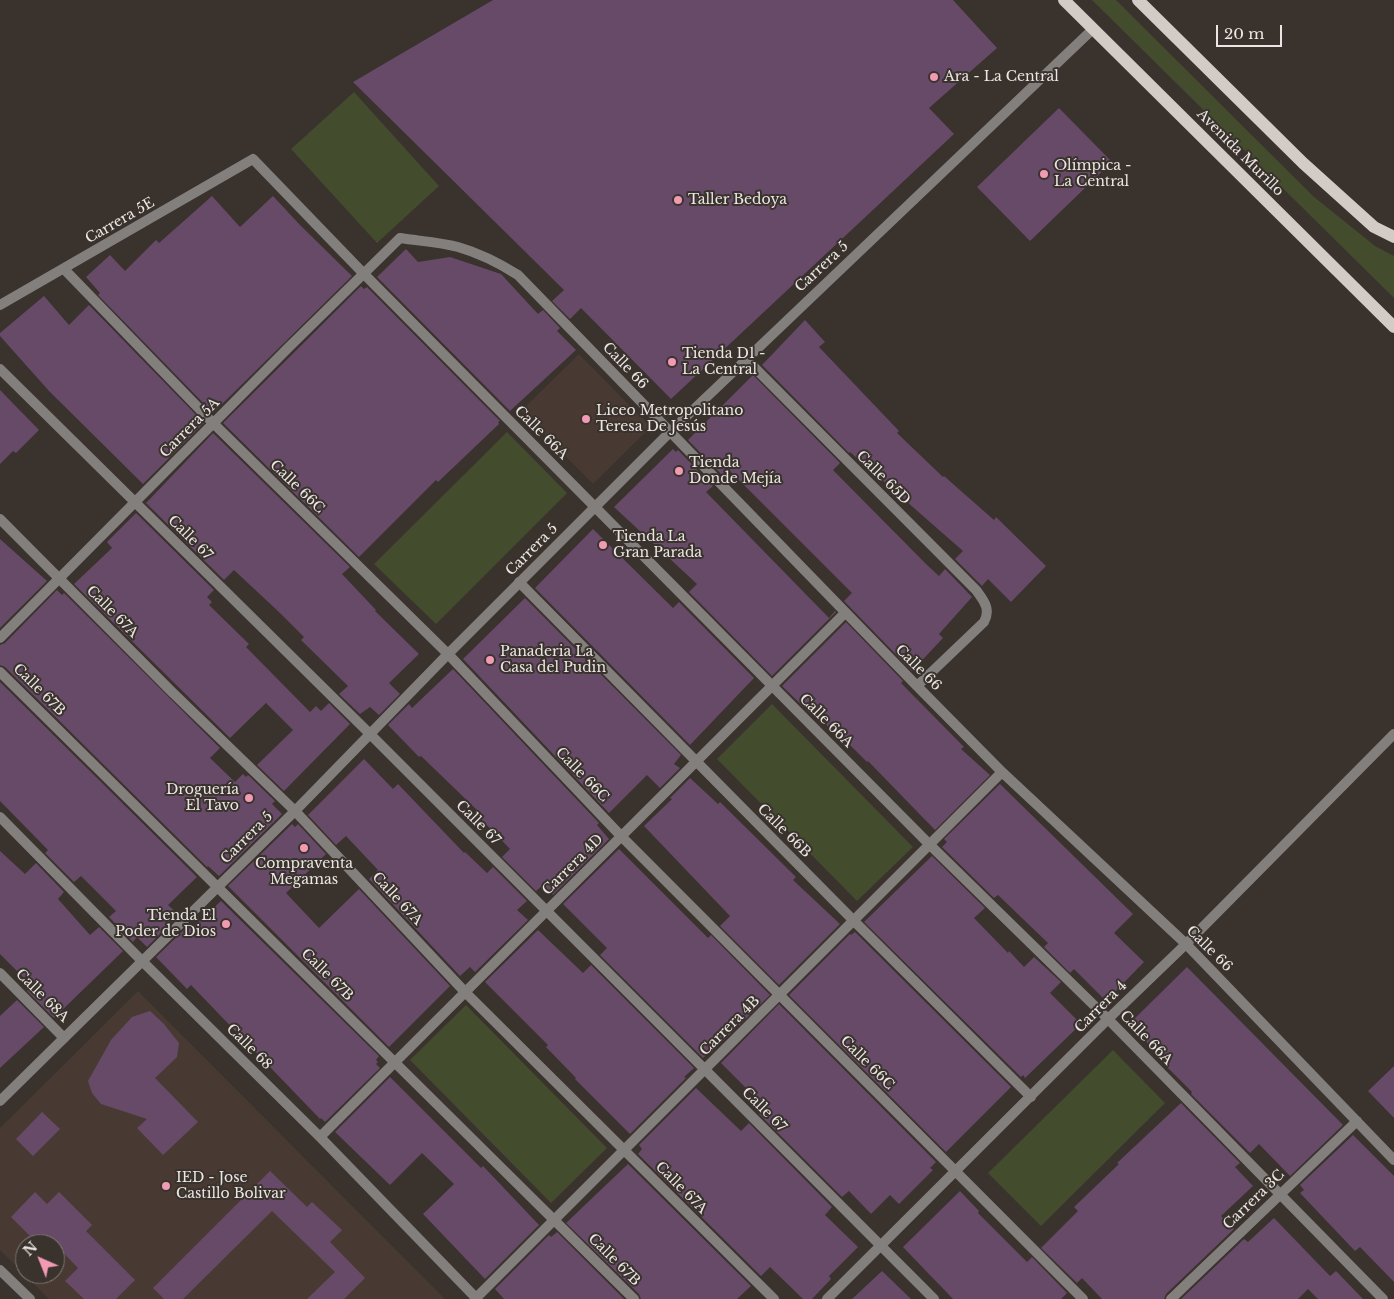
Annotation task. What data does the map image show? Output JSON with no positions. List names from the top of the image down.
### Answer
{
  "streets": {
    "main road": ["Avenida Murillo"],
    "street": [
      "Carrera 5E",
      "Carrera 5",
      "Calle 66",
      "Carrera 5A",
      "Calle 66A",
      "Calle 65D",
      "Calle 66C",
      "Calle 67",
      "Calle 67A",
      "Calle 67B",
      "Calle 66B",
      "Carrera 4D",
      "Calle 68A",
      "Carrera 4",
      "Carrera 4B",
      "Calle 68",
      "Carrera 3C"
    ]
  },
  "crossings": [
    ["Avenida Murillo", "Carrera 5"],
    ["Carrera 5E", "Calle 66A"],
    ["Carrera 5E", "Calle 66C"],
    ["Carrera 5", "Calle 66"],
    ["Carrera 5", "Calle 66A"],
    ["Carrera 5", "Calle 65D"],
    ["Carrera 5", "Calle 66C"],
    ["Carrera 5", "Calle 67"],
    ["Carrera 5", "Calle 67A"],
    ["Carrera 5", "Calle 67B"],
    ["Carrera 5", "Calle 66B"],
    ["Carrera 5", "Calle 68A"],
    ["Carrera 5", "Calle 68"],
    ["Calle 66", "Carrera 5A"],
    ["Calle 66", "Calle 65D"],
    ["Calle 66", "Carrera 4D"],
    ["Calle 66", "Carrera 4"],
    ["Calle 66", "Carrera 4B"],
    ["Calle 66", "Carrera 3C"],
    ["Carrera 5A", "Calle 66A"],
    ["Carrera 5A", "Calle 66C"],
    ["Carrera 5A", "Calle 67"],
    ["Carrera 5A", "Calle 67A"],
    ["Calle 66A", "Carrera 4D"],
    ["Calle 66A", "Carrera 4"],
    ["Calle 66A", "Carrera 4B"],
    ["Calle 66A", "Carrera 3C"],
    ["Calle 66C", "Carrera 4D"],
    ["Calle 66C", "Carrera 4"],
    ["Calle 66C", "Carrera 4B"],
    ["Calle 67", "Carrera 4D"],
    ["Calle 67", "Carrera 4"],
    ["Calle 67", "Carrera 4B"],
    ["Calle 67A", "Carrera 4D"],
    ["Calle 67A", "Carrera 4B"],
    ["Calle 67B", "Carrera 4D"],
    ["Calle 67B", "Carrera 4B"],
    ["Calle 66B", "Carrera 4D"],
    ["Calle 66B", "Carrera 4"],
    ["Calle 66B", "Carrera 4B"],
    ["Carrera 4D", "Calle 68"],
    ["Carrera 4B", "Calle 68"]
  ],
  "places": [
    "Ara - La Central",
    "Olímpica - La Central",
    "Taller Bedoya",
    "Tienda D1 - La Central",
    "Liceo Metropolitano Teresa De Jesús",
    "Tienda Donde Mejía",
    "Tienda La Gran Parada",
    "Panaderia La Casa del Pudin",
    "Droguería El Tavo",
    "Compraventa Megamas",
    "Tienda El Poder de Dios",
    "IED - Jose Castillo Bolivar"
  ],
  "scale_bar": "20 m",
  "north": "top left"
}
